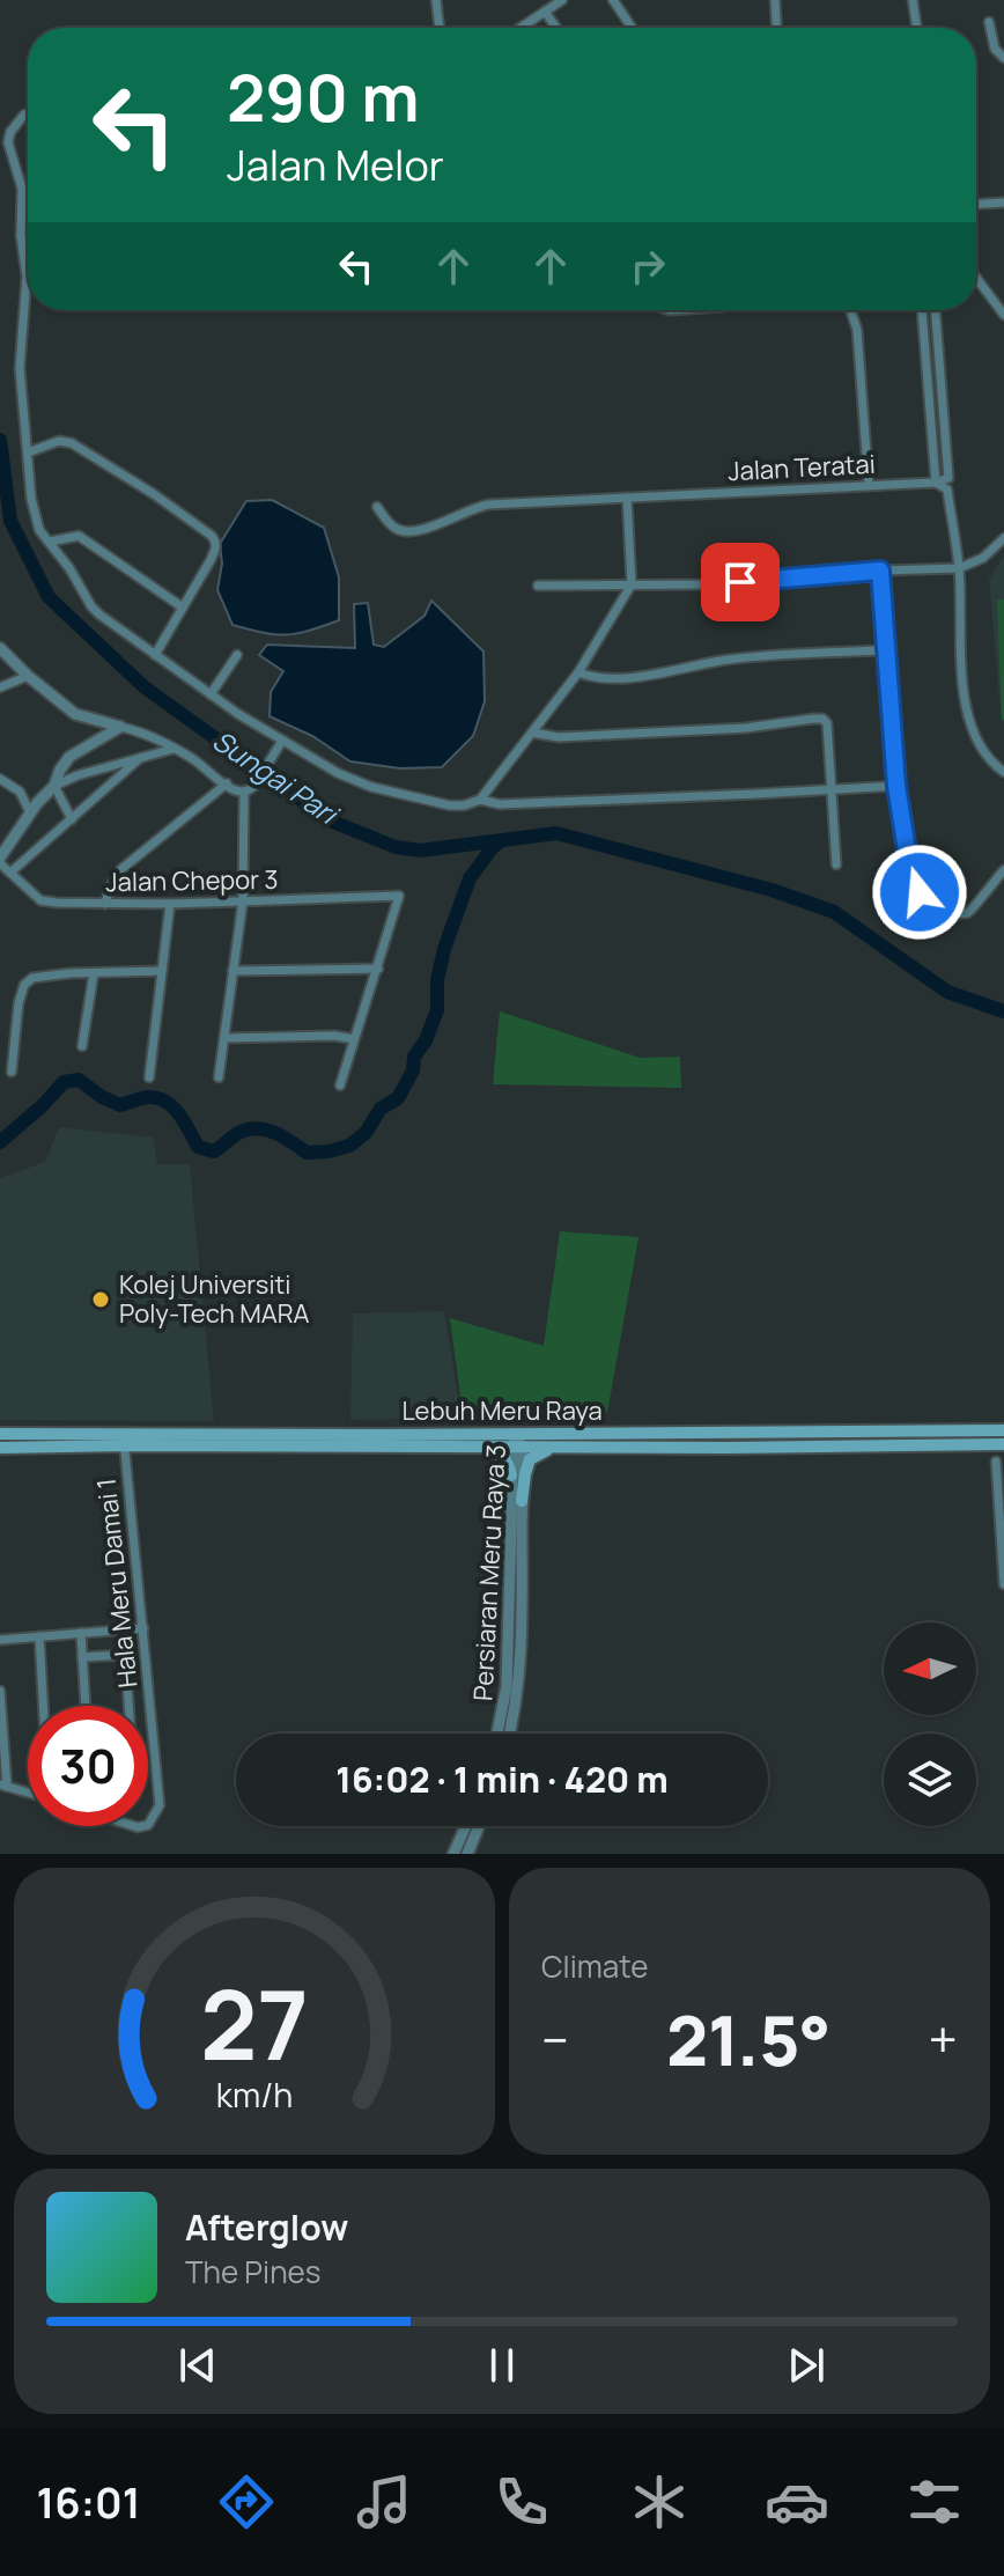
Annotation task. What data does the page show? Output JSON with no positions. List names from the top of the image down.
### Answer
{
  "streets": {
    "main road": ["Lebuh Meru Raya"],
    "street": [
      "Jalan Teratai",
      "Jalan Chepor 3",
      "Persiaran Meru Raya 3",
      "Hala Meru Damai 1"
    ]
  },
  "crossings": [
    ["Lebuh Meru Raya", "Persiaran Meru Raya 3"],
    ["Lebuh Meru Raya", "Hala Meru Damai 1"]
  ],
  "water": ["Sungai Pari"],
  "places": ["Kolej Universiti Poly-Tech MARA"],
  "north": "left",
  "page": {
    "turn": ["290 m", "Jalan Melor"],
    "limit": "30",
    "trip": "16:02 · 1 min · 420 m",
    "tile": "Climate",
    "heat": ["−", "21.5°", "+"],
    "song": ["Afterglow", "The Pines"],
    "tabs": "16:01",
    "gauge": ["27", "km/h"]
  }
}
